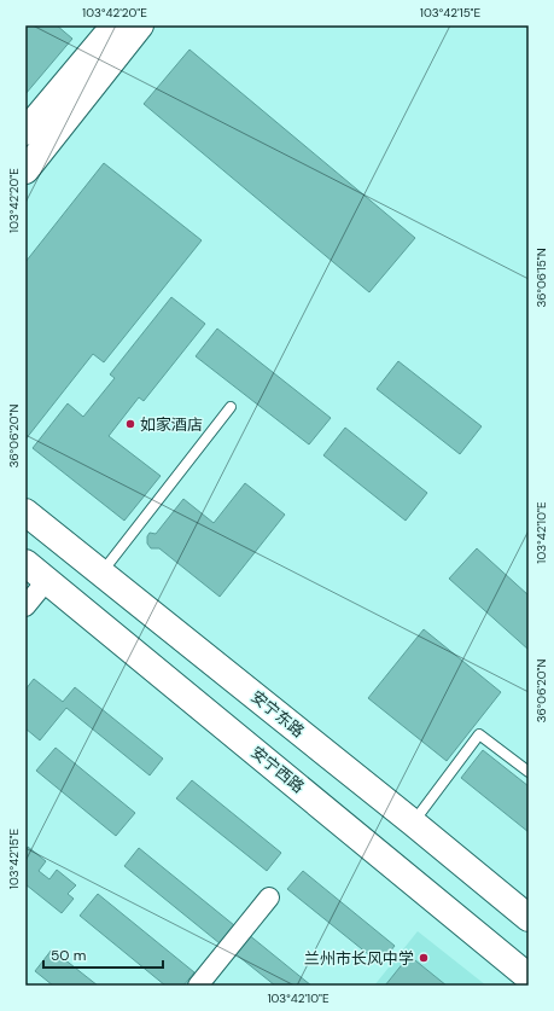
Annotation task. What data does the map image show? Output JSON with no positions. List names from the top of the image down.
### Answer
{
  "streets": {
    "main road": ["安宁东路", "安宁西路"]
  },
  "places": ["如家酒店", "兰州市长风中学"],
  "scale_bar": "50 m",
  "coordinates": [
    "103°42'20\"E",
    "103°42'15\"E",
    "36°06'15\"N",
    "36°06'20\"N",
    "103°42'10\"E"
  ]
}
